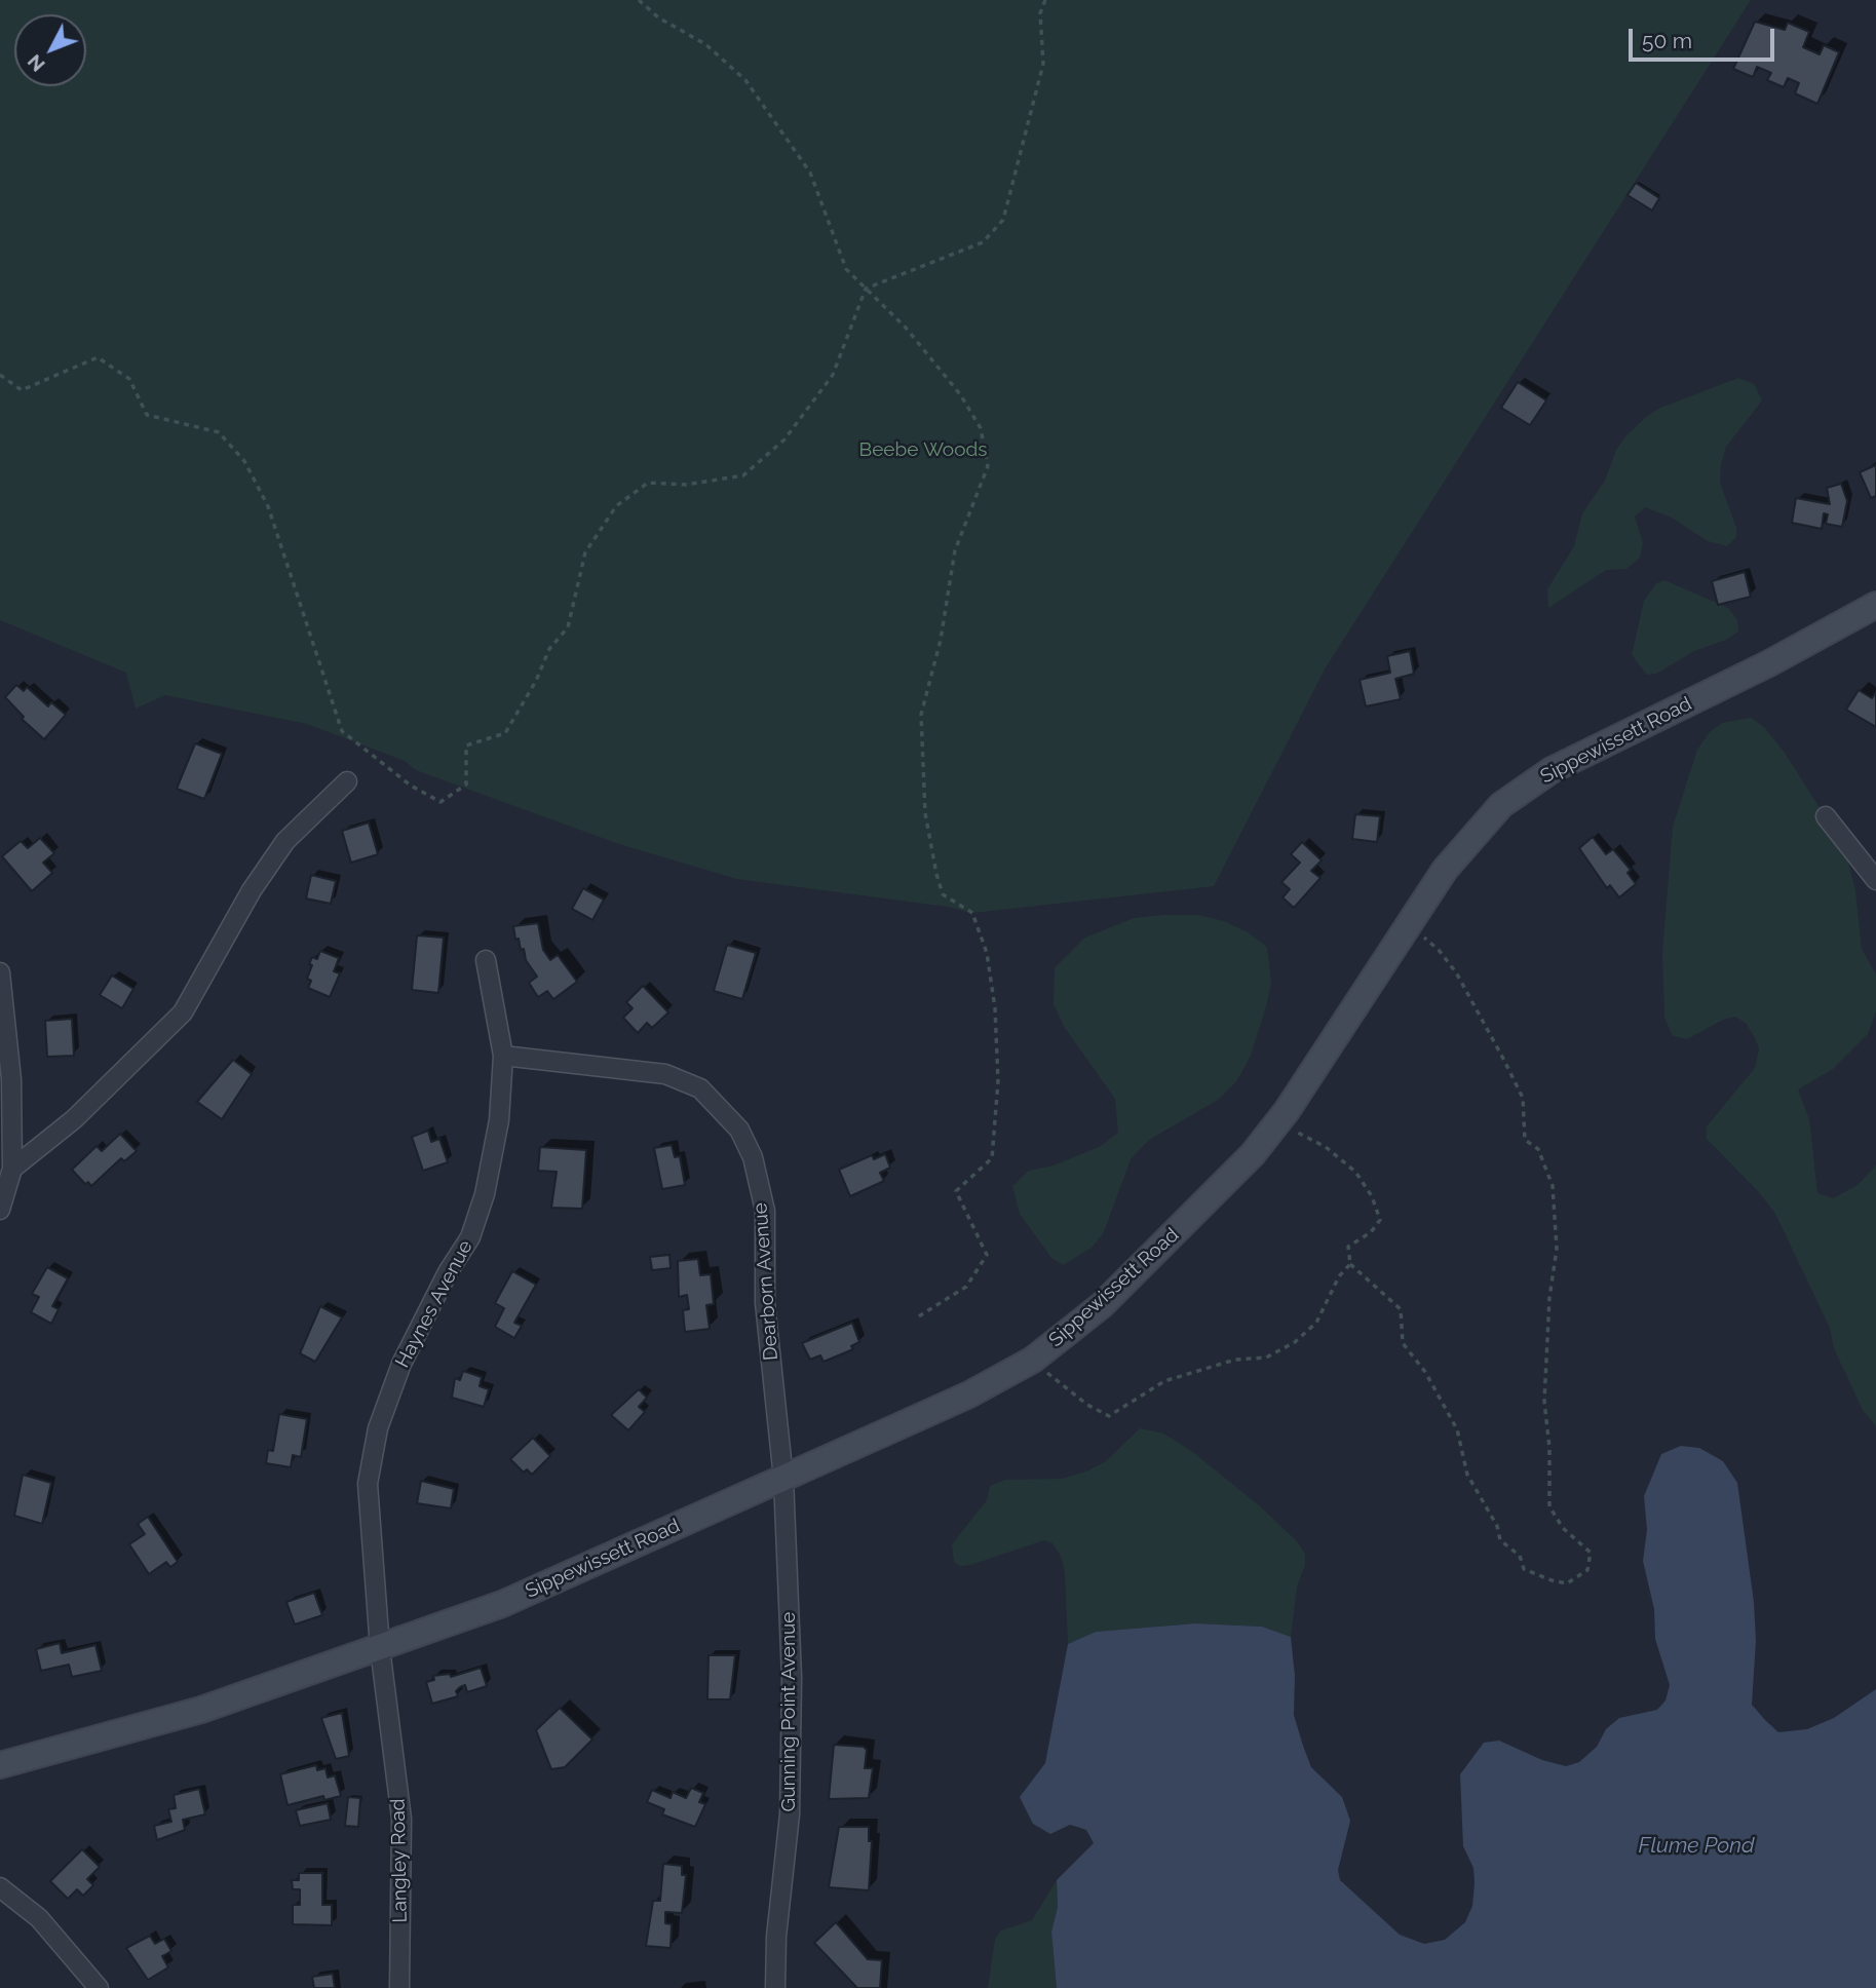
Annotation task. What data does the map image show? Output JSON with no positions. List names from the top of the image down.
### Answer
{
  "streets": {
    "main road": ["Sippewissett Road"],
    "street": [
      "Dearborn Avenue",
      "Haynes Avenue",
      "Gunning Point Avenue",
      "Langley Road"
    ]
  },
  "crossings": [
    ["Sippewissett Road", "Dearborn Avenue"],
    ["Sippewissett Road", "Haynes Avenue"],
    ["Sippewissett Road", "Gunning Point Avenue"],
    ["Sippewissett Road", "Langley Road"],
    ["Dearborn Avenue", "Haynes Avenue"],
    ["Dearborn Avenue", "Gunning Point Avenue"],
    ["Haynes Avenue", "Langley Road"]
  ],
  "water": ["Flume Pond"],
  "parks": ["Beebe Woods"],
  "scale_bar": "50 m",
  "north": "bottom left"
}
